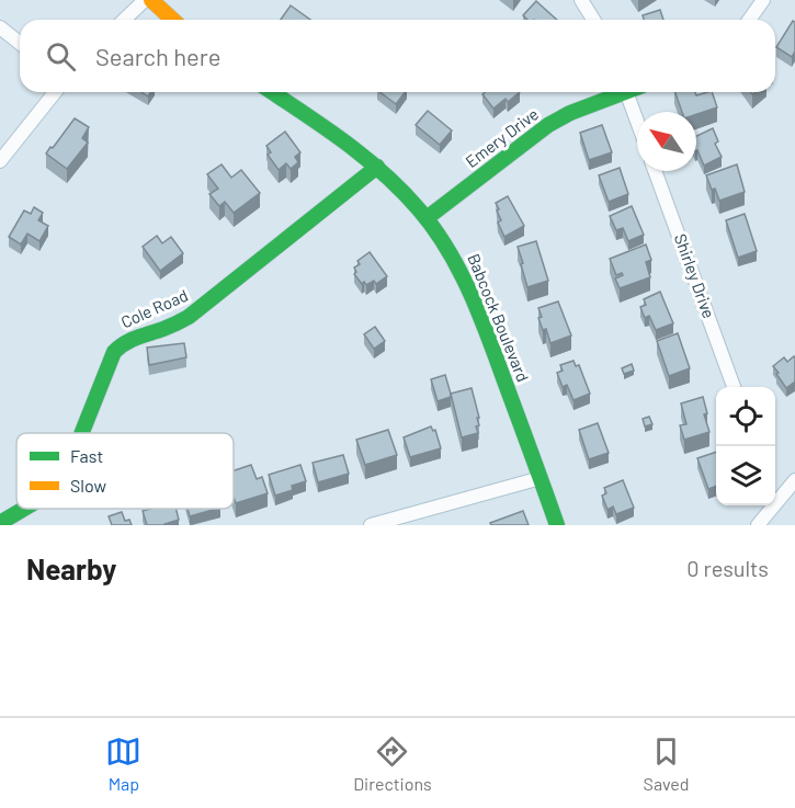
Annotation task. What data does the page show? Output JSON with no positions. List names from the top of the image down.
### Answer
{
  "streets": {
    "street": [
      "Emery Drive",
      "Shirley Drive",
      "Cole Road",
      "Babcock Boulevard"
    ]
  },
  "crossings": [
    ["Emery Drive", "Babcock Boulevard"],
    ["Cole Road", "Babcock Boulevard"]
  ],
  "legend": ["Fast", "Slow"],
  "north": "top left",
  "page": {
    "search": "Search here",
    "heading": ["Nearby", "0 results"],
    "nav": ["Map", "Directions", "Saved"]
  }
}
